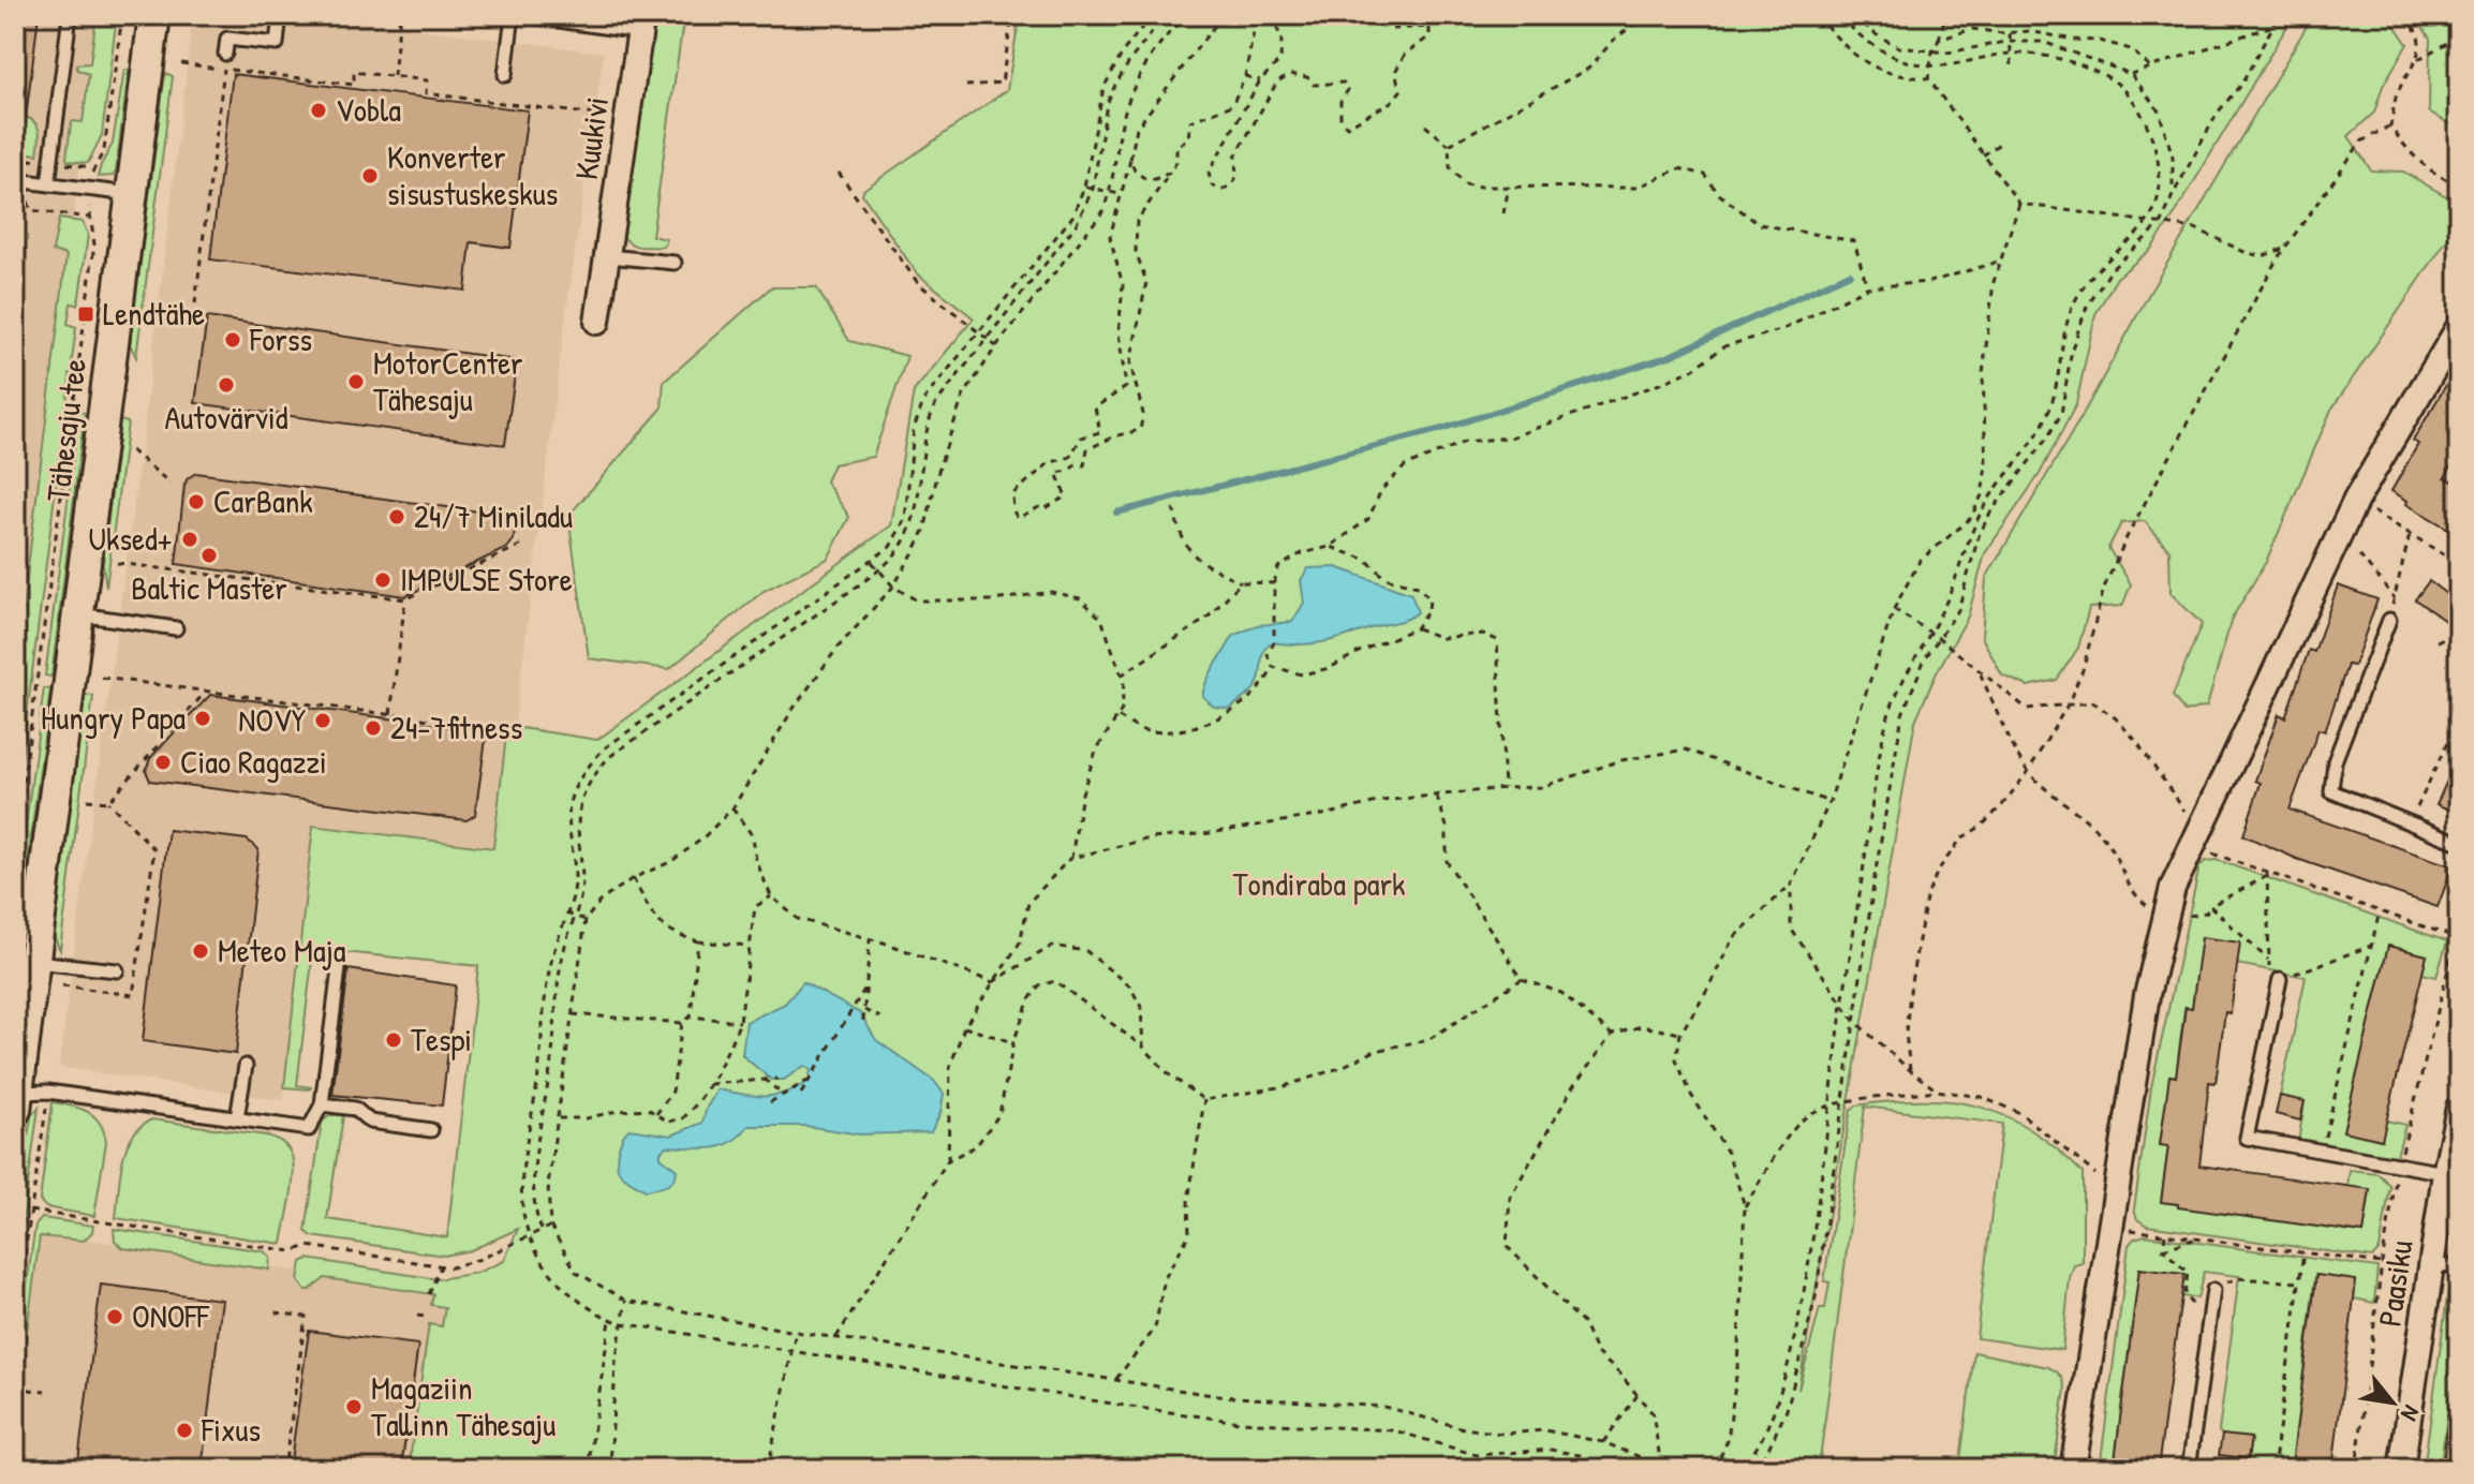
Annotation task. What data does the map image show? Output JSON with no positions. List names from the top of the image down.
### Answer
{
  "streets": {
    "street": ["Kuukivi", "Tähesaju tee", "Paasiku"]
  },
  "parks": ["Tondiraba park"],
  "places": {
    "other": [
      "Vobla",
      "Konverter sisustuskeskus",
      "Forss",
      "MotorCenter Tähesaju",
      "Autovärvid",
      "CarBank",
      "24/7 Miniladu",
      "Uksed+",
      "Baltic Master",
      "IMPULSE Store",
      "Hungry Papa",
      "NOVY",
      "24-7fitness",
      "Ciao Ragazzi",
      "Meteo Maja",
      "Tespi",
      "ONOFF",
      "Magaziin Tallinn Tähesaju",
      "Fixus"
    ],
    "transit": ["Lendtähe"]
  },
  "north": "bottom right"
}
